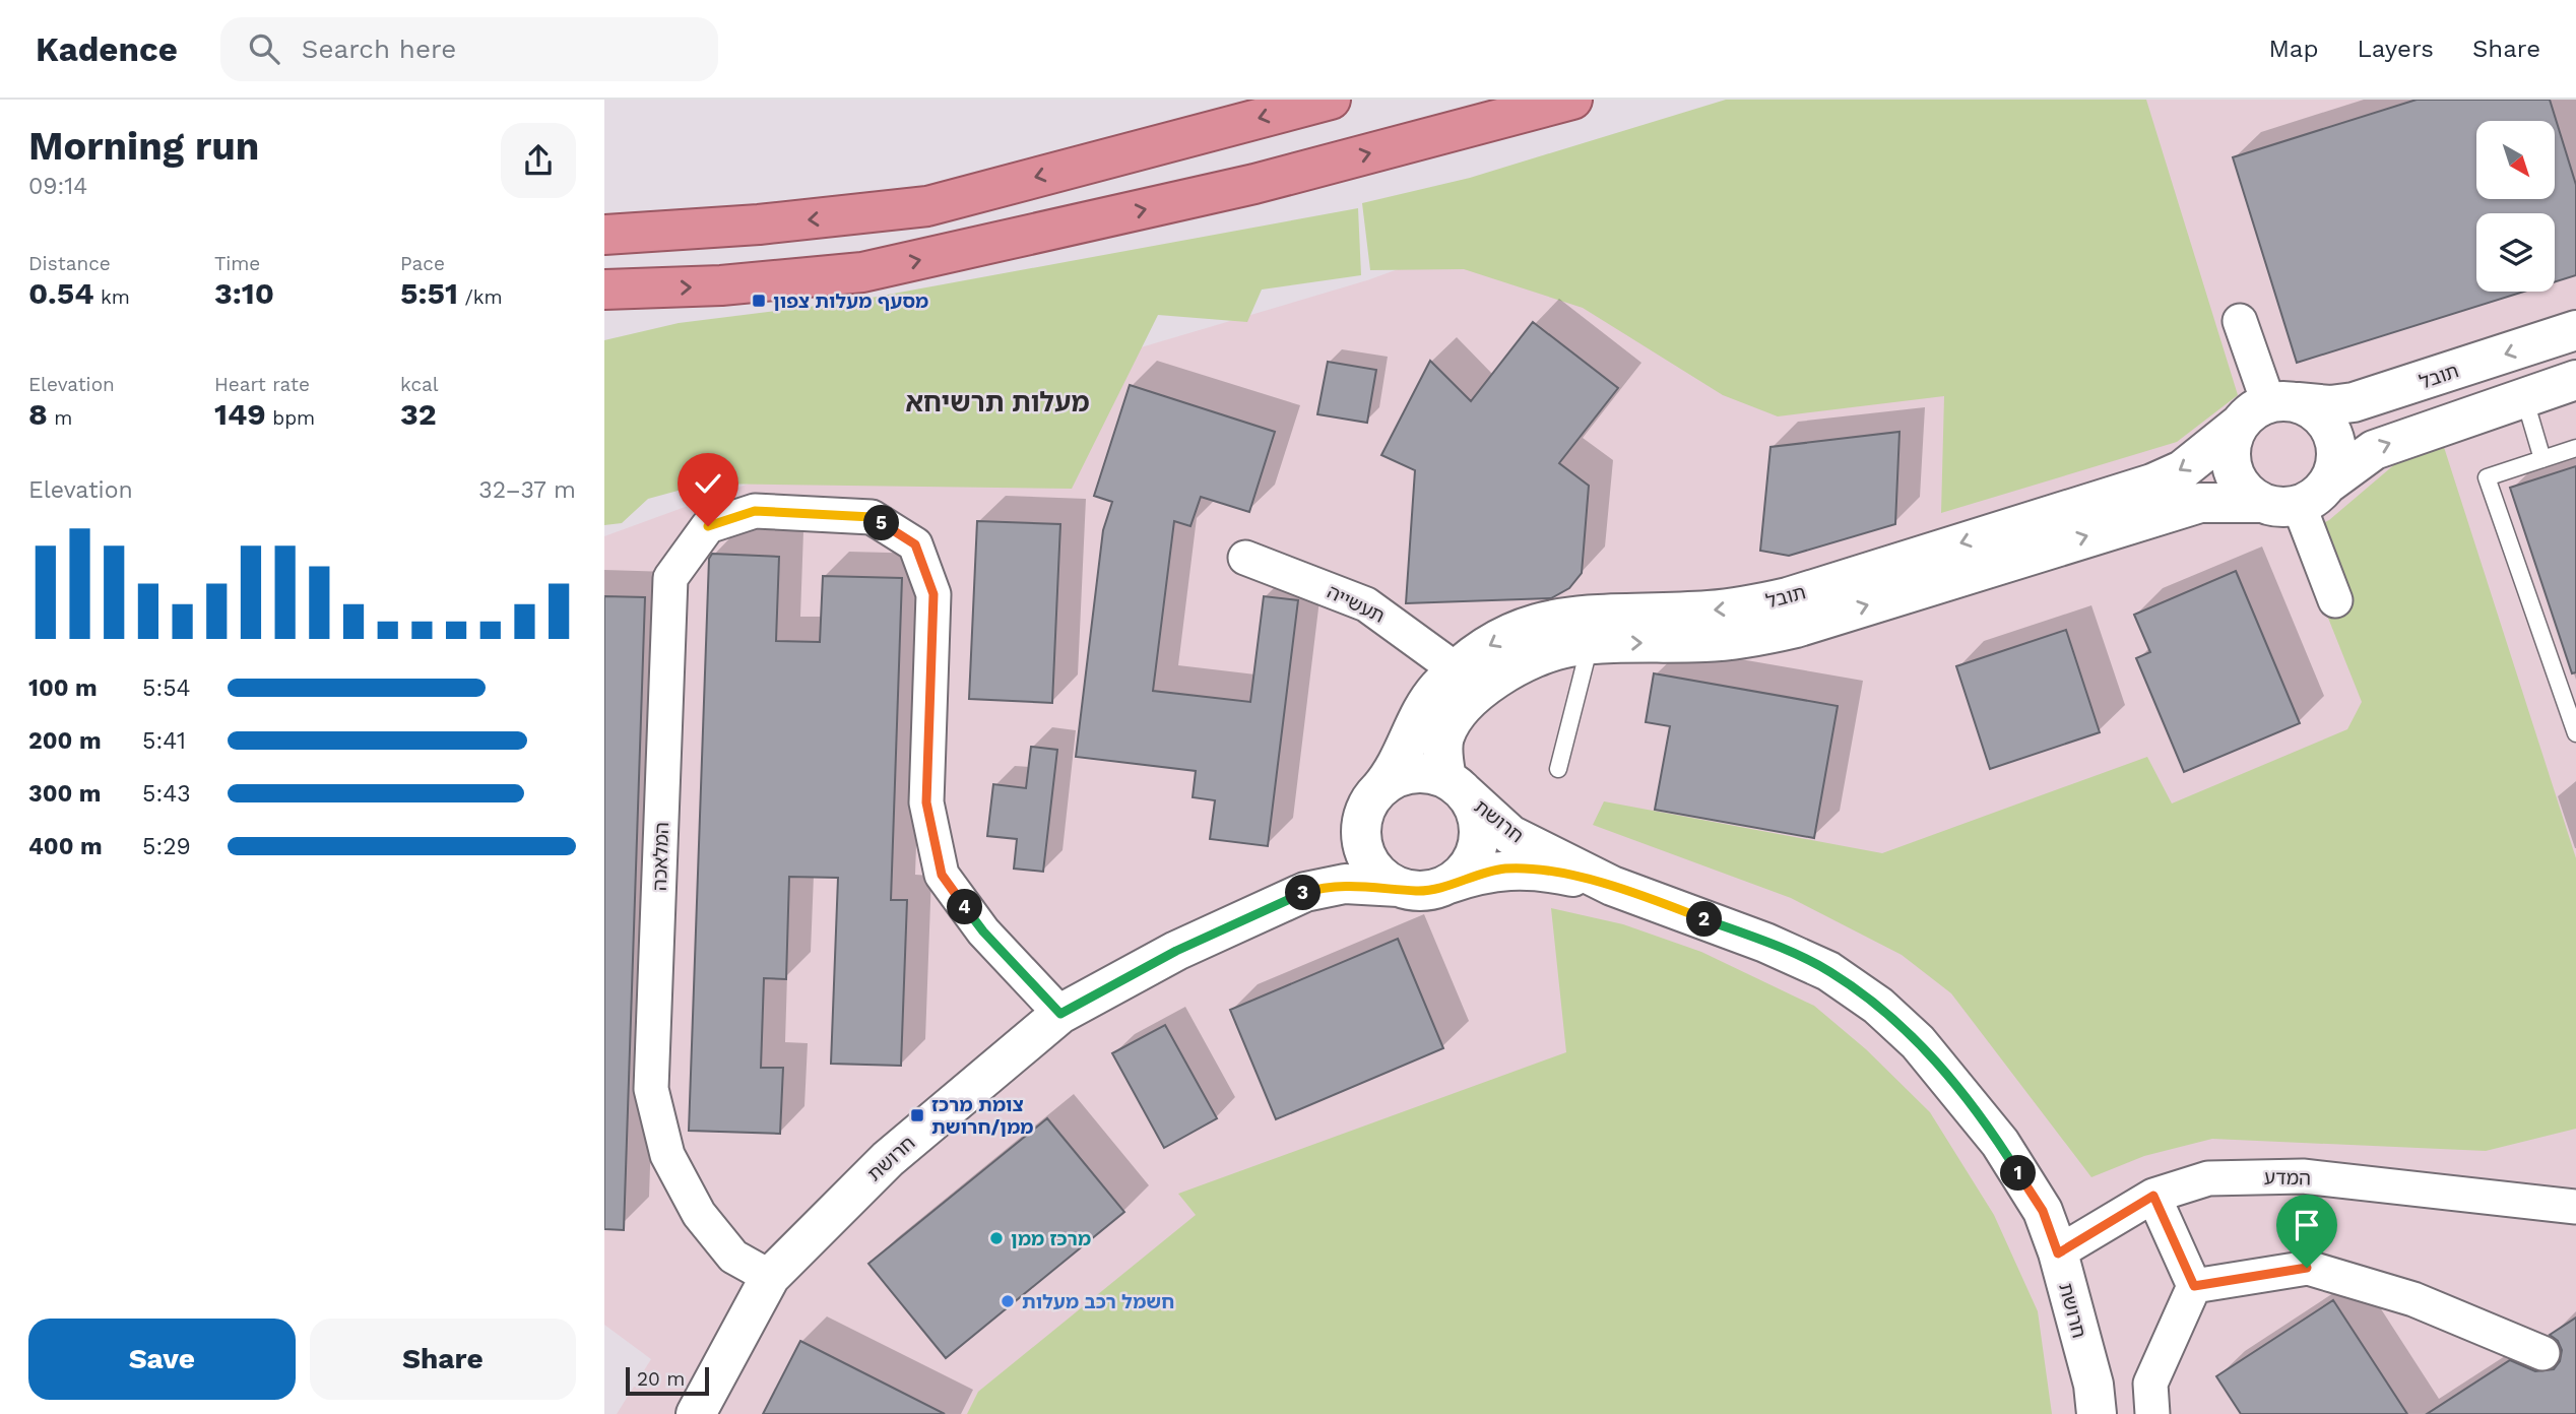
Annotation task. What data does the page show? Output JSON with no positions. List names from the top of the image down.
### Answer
{
  "streets": {
    "street": [
      "תובל",
      "תעשייה",
      "חרושת",
      "המלאכה",
      "המדע"
    ]
  },
  "crossings": [
    ["תובל", "תעשייה"],
    ["תובל", "חרושת"],
    ["חרושת", "המלאכה"],
    ["חרושת", "המדע"]
  ],
  "districts": ["מעלות תרשיחא"],
  "places": {
    "transit": ["מסעף מעלות צפון", "צומת מרכז ממן/חרושת"],
    "other": ["מרכז ממן", "חשמל רכב מעלות"]
  },
  "scale_bar": "20 m",
  "north": "bottom right",
  "page": {
    "header": "Kadence",
    "search": "Search here",
    "nav": ["Map", "Layers", "Share"],
    "heading": ["Morning run", "09:14"],
    "stats": [
      ["Distance", "0.54 km"],
      ["Time", "3:10"],
      ["Pace", "5:51 /km"],
      ["Elevation", "8 m"],
      ["Heart rate", "149 bpm"],
      ["kcal", "32"]
    ],
    "chart": ["Elevation", "32–37 m"],
    "pins": [
      "5",
      "3",
      "4",
      "2",
      "1"
    ],
    "list": [
      {
        "name": "100 m",
        "note": "5:54"
      },
      {
        "name": "200 m",
        "note": "5:41"
      },
      {
        "name": "300 m",
        "note": "5:43"
      },
      {
        "name": "400 m",
        "note": "5:29"
      }
    ],
    "buttons": ["Save", "Share"],
    "scale": "20 m"
  }
}
